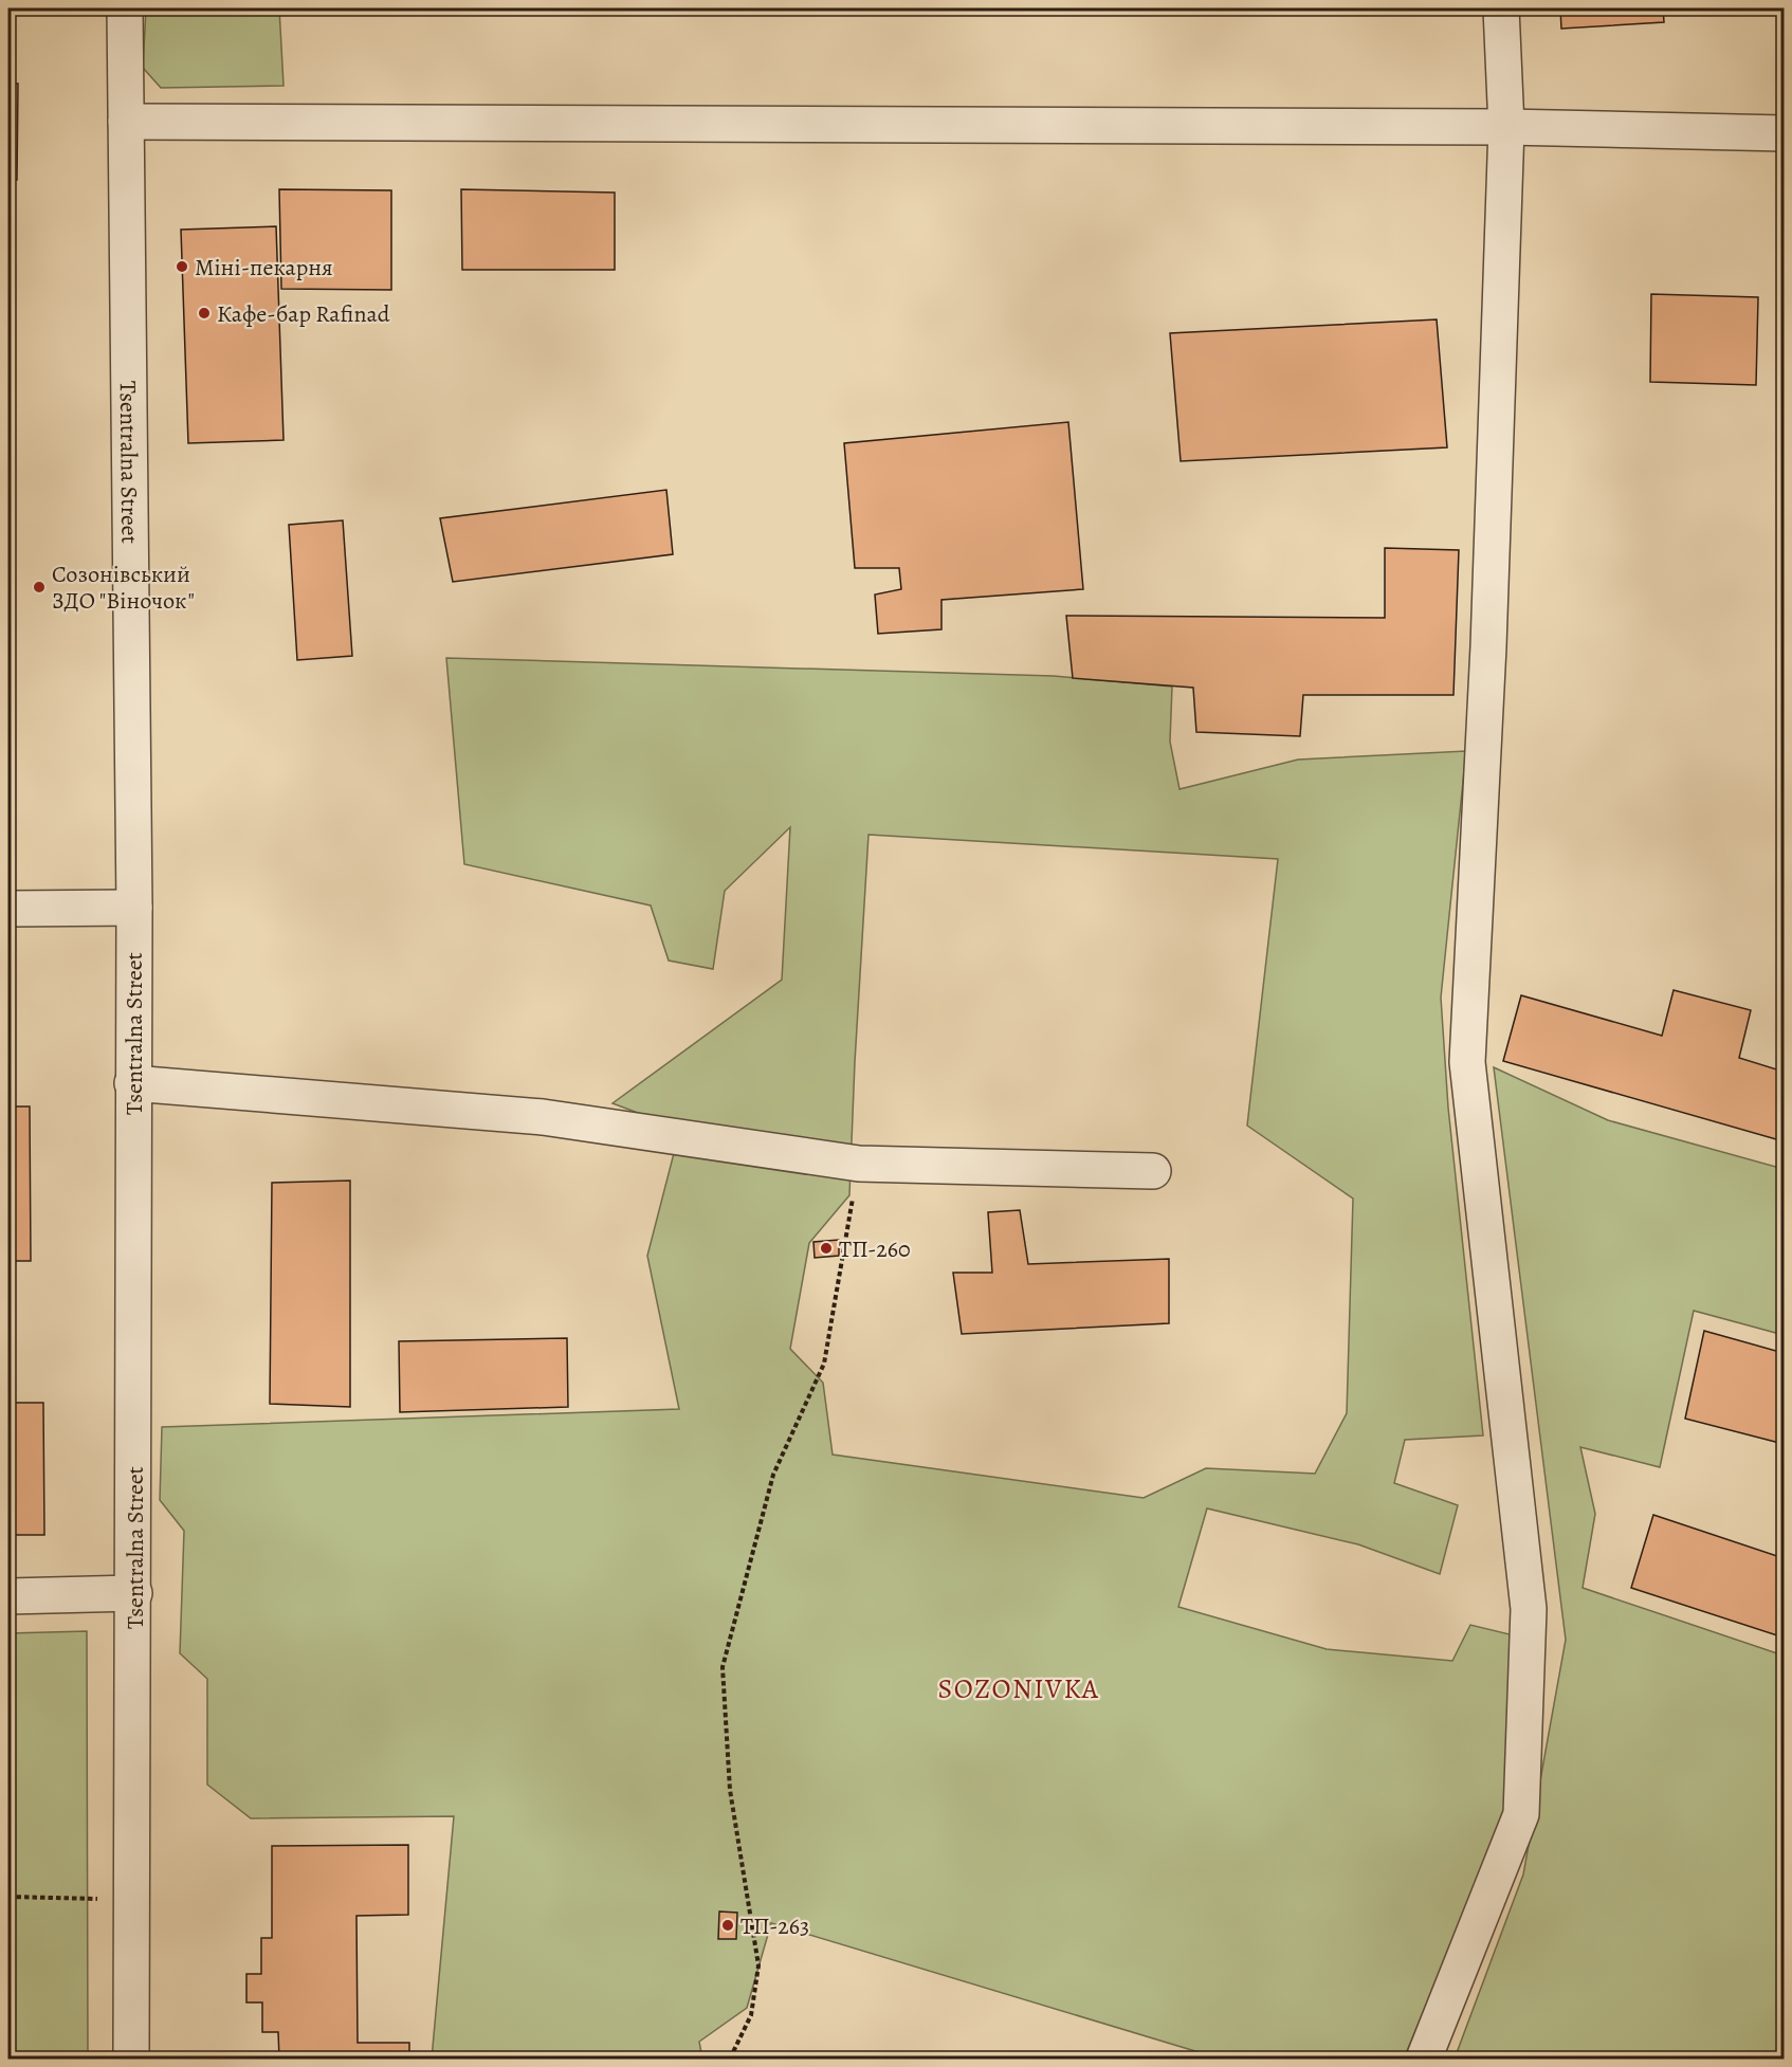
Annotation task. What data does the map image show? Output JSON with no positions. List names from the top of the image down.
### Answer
{
  "streets": {
    "street": ["Tsentralna Street"]
  },
  "districts": ["SOZONIVKA"],
  "places": [
    "Міні-пекарня",
    "Кафе-бар Rafinad",
    "Созонівський ЗДО \"Віночок\"",
    "ТП-260",
    "ТП-263"
  ]
}
